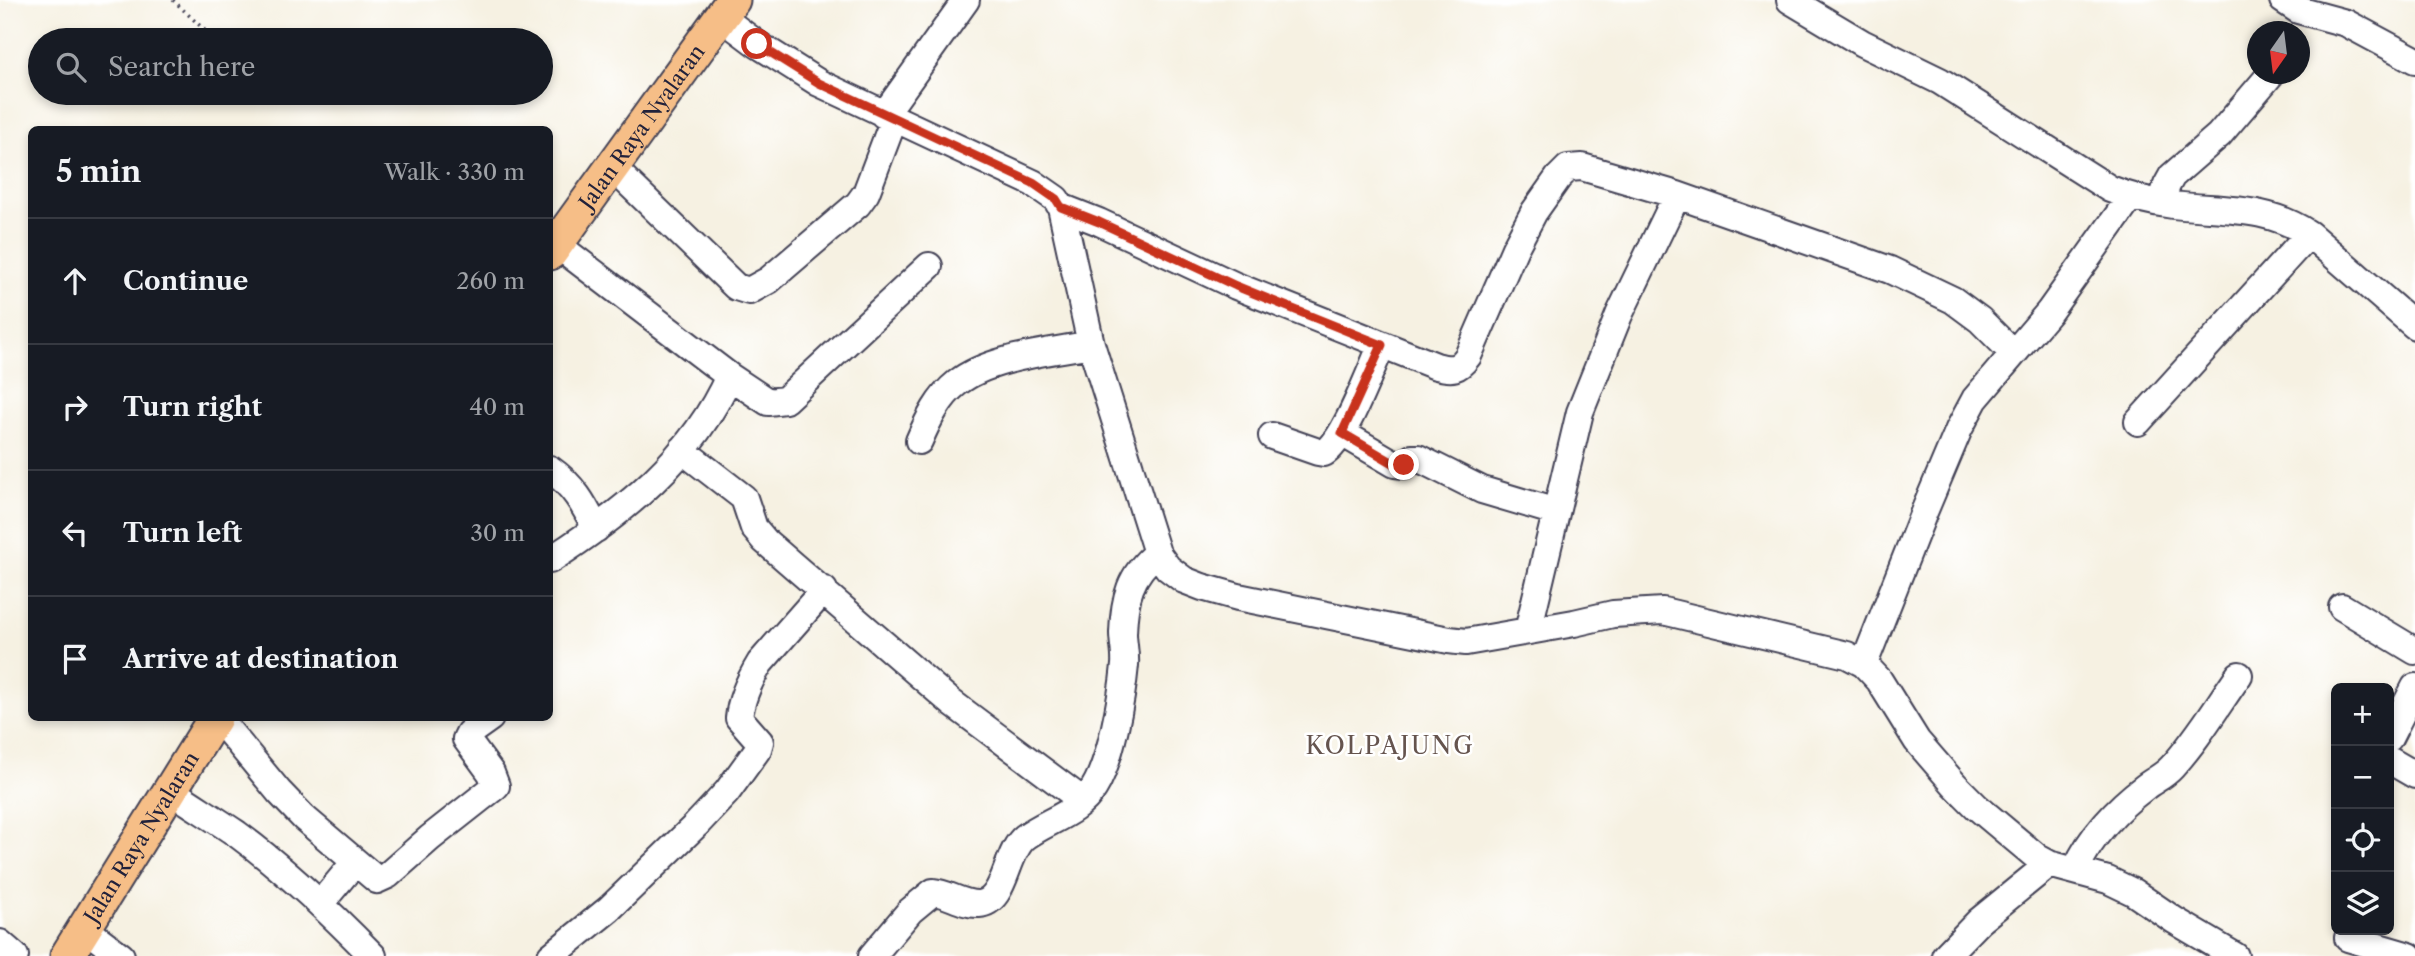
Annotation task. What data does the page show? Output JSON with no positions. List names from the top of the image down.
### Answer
{
  "streets": {
    "main road": ["Jalan Raya Nyalaran"]
  },
  "districts": ["KOLPAJUNG"],
  "north": "bottom",
  "page": {
    "search": "Search here",
    "heading": ["5 min", "Walk · 330 m"],
    "list": [
      ["Continue", "260 m"],
      ["Turn right", "40 m"],
      ["Turn left", "30 m"],
      "Arrive at destination"
    ],
    "map_buttons": ["+", "−"]
  }
}
